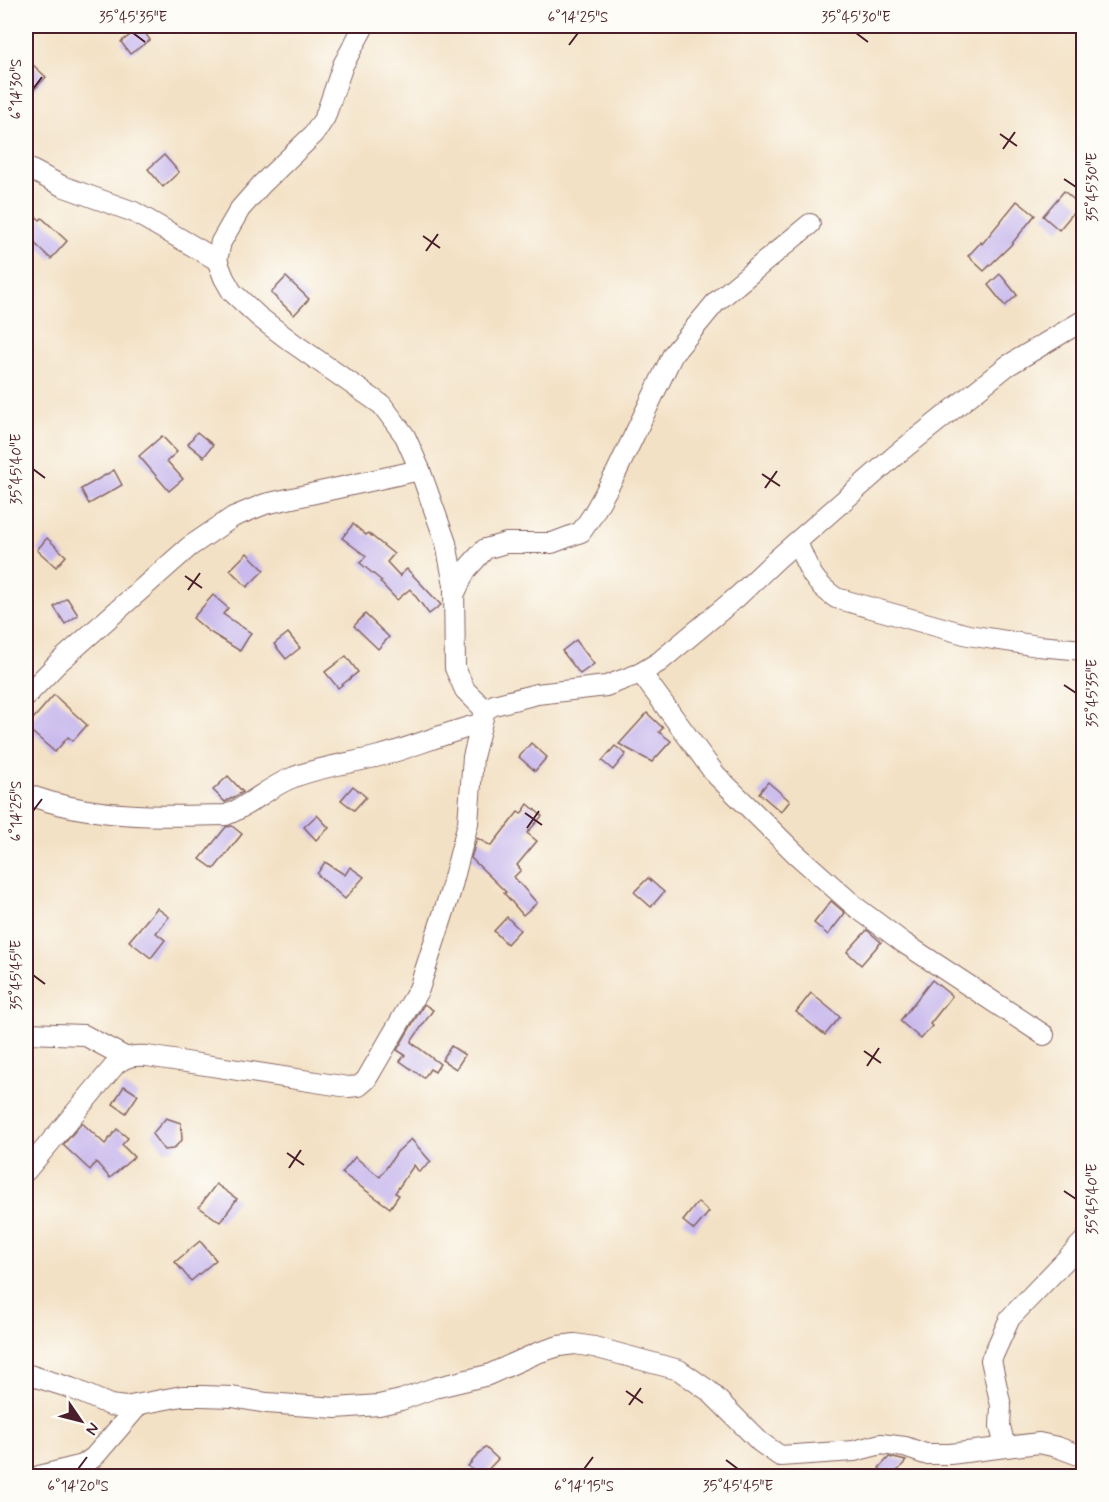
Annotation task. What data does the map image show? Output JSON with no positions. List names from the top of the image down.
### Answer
{
  "north": "bottom right",
  "coordinates": [
    "35°45'35\"E",
    "6°14'25\"S",
    "35°45'30\"E",
    "6°14'30\"S",
    "35°45'40\"E",
    "35°45'45\"E",
    "6°14'20\"S",
    "6°14'15\"S"
  ]
}
